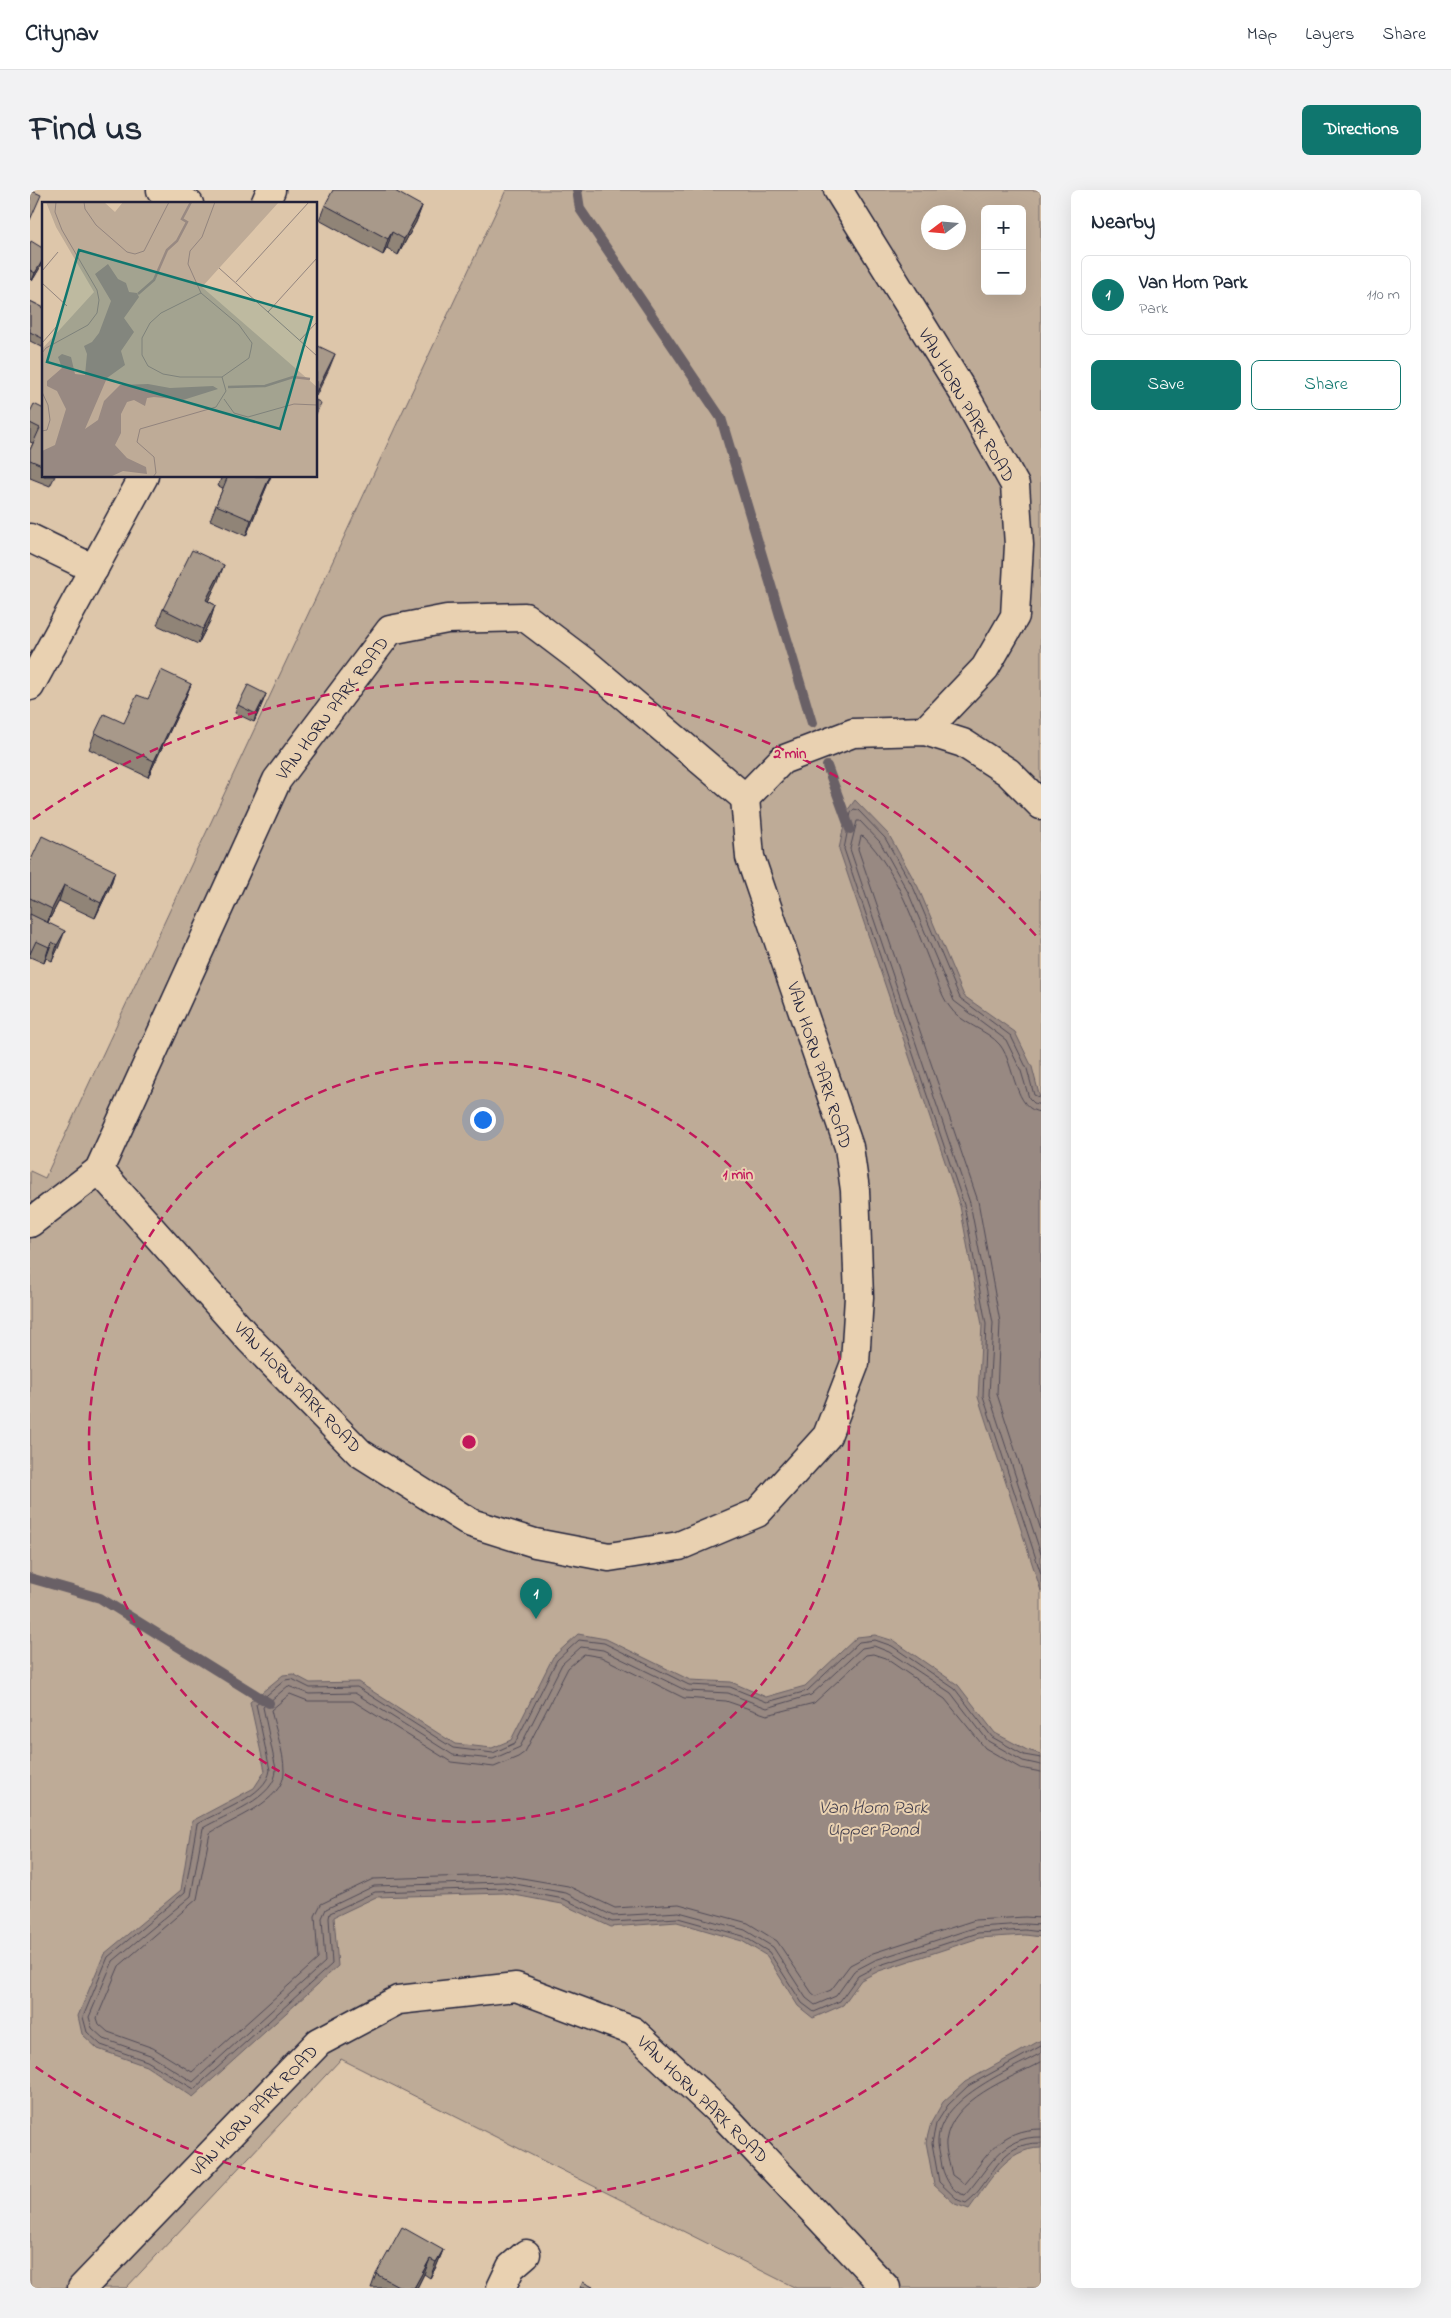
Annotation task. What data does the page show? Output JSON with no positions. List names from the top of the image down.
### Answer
{
  "streets": {
    "street": ["VAN HORN PARK ROAD"]
  },
  "water": ["Van Horn Park Upper Pond"],
  "north": "left",
  "page": {
    "header": "Citynav",
    "nav": ["Map", "Layers", "Share"],
    "title": "Find us",
    "buttons": [
      "Directions",
      ["Save", "Share"]
    ],
    "heading": "Nearby",
    "map_buttons": ["+", "−"],
    "list": [
      {
        "mark": "1",
        "name": "Van Horn Park",
        "note": "Park",
        "value": "110 m"
      }
    ],
    "pins": "1"
  },
  "rings": ["2 min", "1 min"]
}
